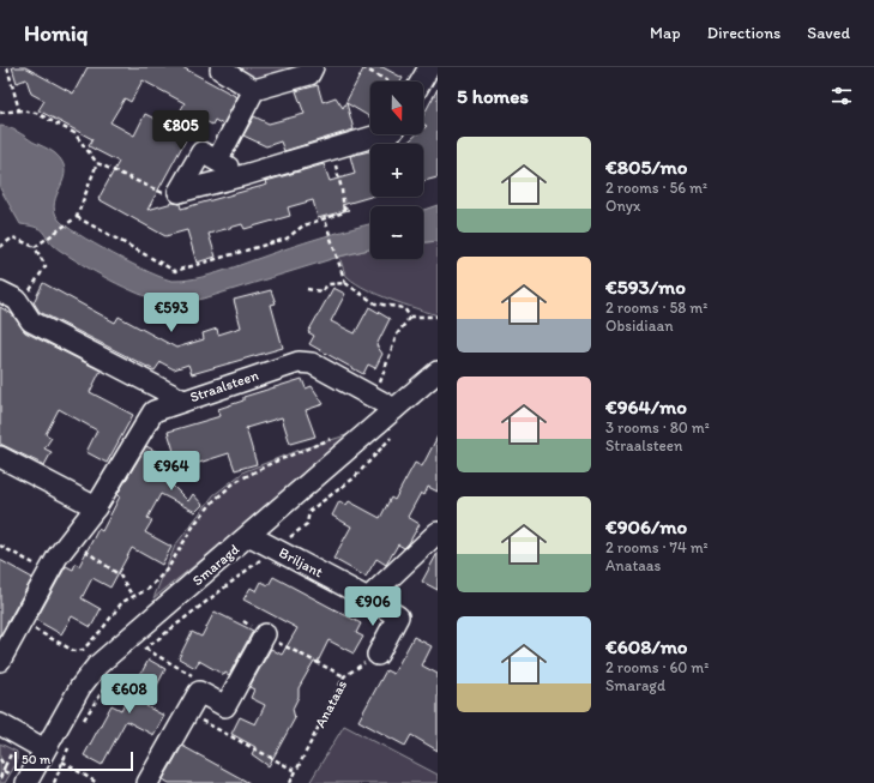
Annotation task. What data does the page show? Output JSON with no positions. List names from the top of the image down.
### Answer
{
  "streets": {
    "street": ["Straalsteen", "Briljant", "Smaragd"],
    "path": ["Anataas"]
  },
  "crossings": [
    ["Straalsteen", "Smaragd"],
    ["Briljant", "Smaragd"]
  ],
  "scale_bar": "50 m",
  "north": "bottom",
  "page": {
    "header": "Homiq",
    "nav": ["Map", "Directions", "Saved"],
    "heading": "5 homes",
    "map_buttons": ["+", "−"],
    "price": [
      "€805",
      "€593",
      "€964",
      "€906",
      "€608"
    ],
    "list": [
      {
        "name": "€805/mo",
        "note": "2 rooms · 56 m² · Onyx"
      },
      {
        "name": "€593/mo",
        "note": "2 rooms · 58 m² · Obsidiaan"
      },
      {
        "name": "€964/mo",
        "note": "3 rooms · 80 m² · Straalsteen"
      },
      {
        "name": "€906/mo",
        "note": "2 rooms · 74 m² · Anataas"
      },
      {
        "name": "€608/mo",
        "note": "2 rooms · 60 m² · Smaragd"
      }
    ],
    "scale": "50 m"
  }
}
